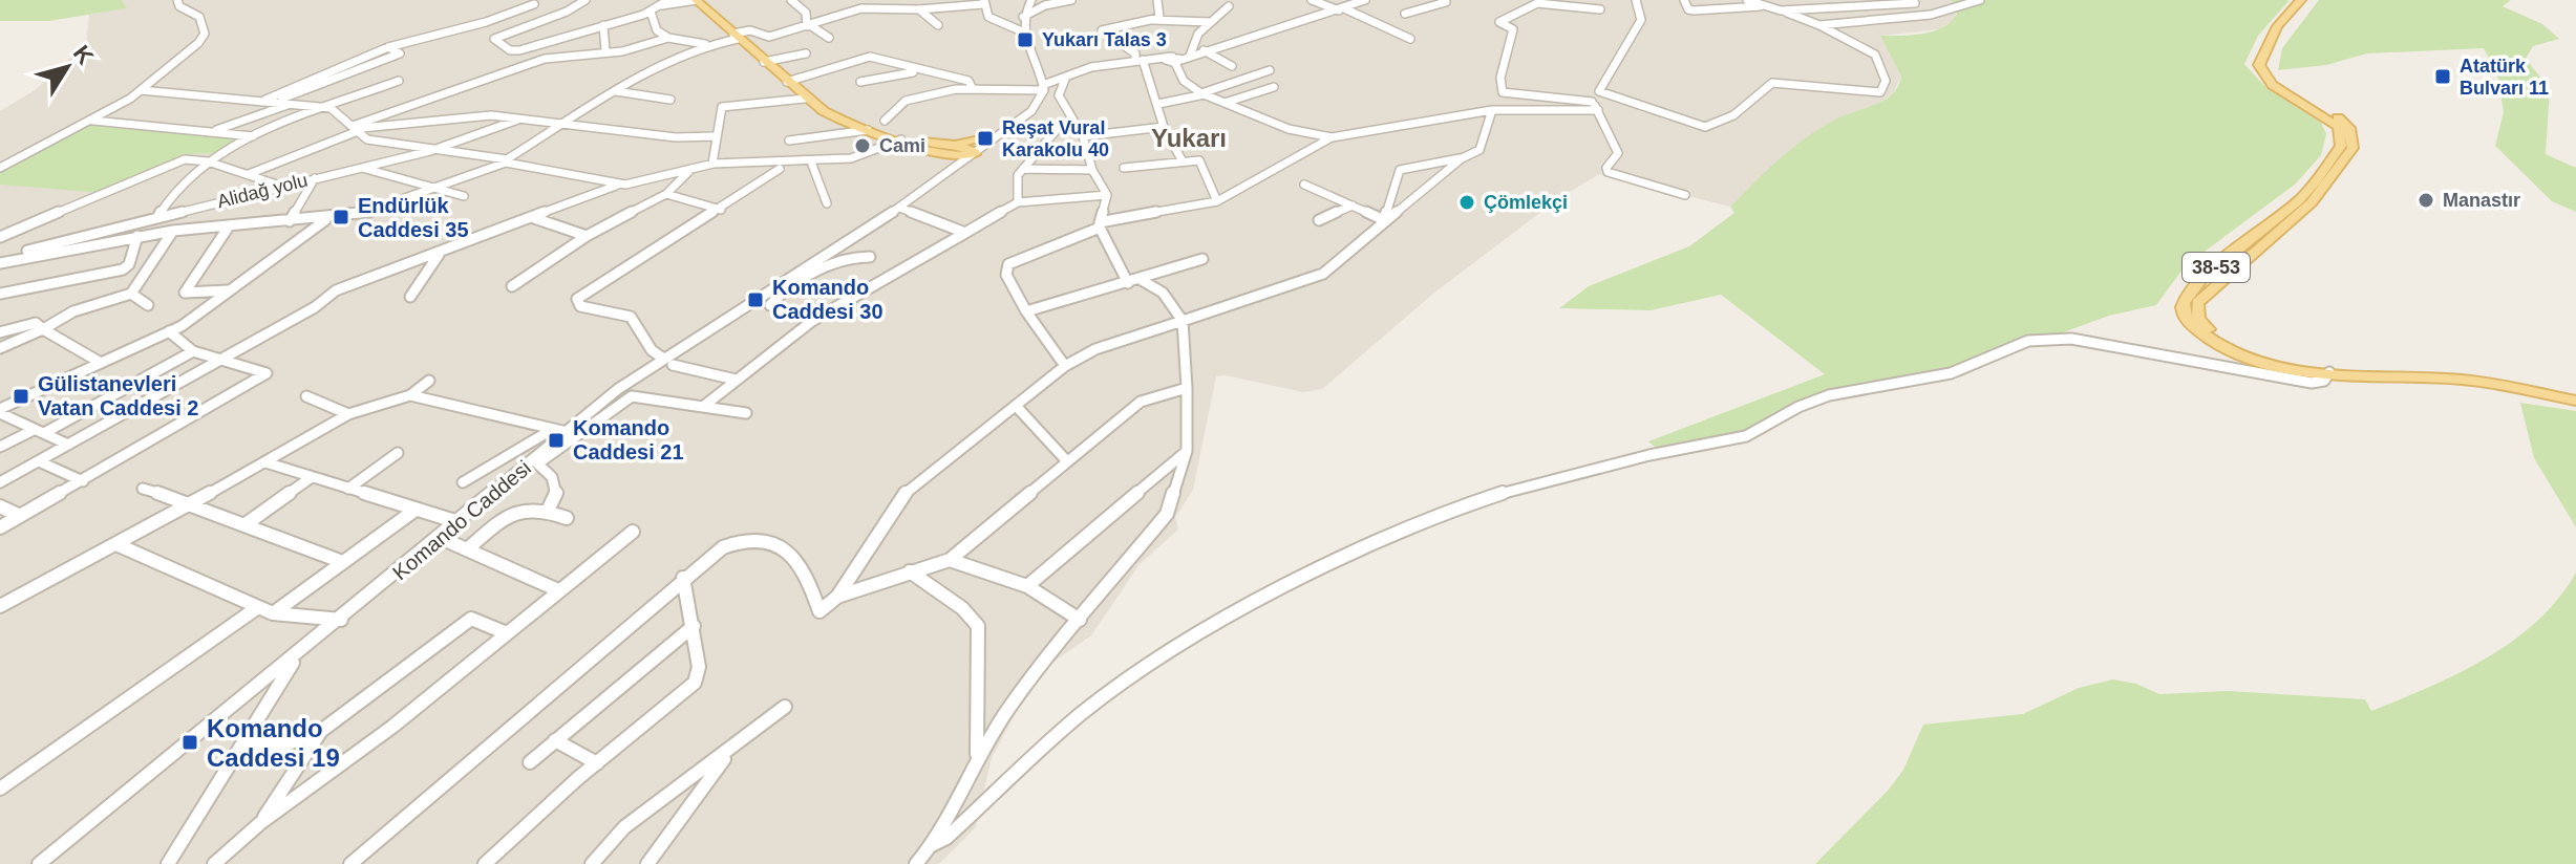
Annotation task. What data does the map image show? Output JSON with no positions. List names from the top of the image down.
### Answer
{
  "streets": {
    "main road": ["38-53"],
    "street": ["Alidağ yolu", "Komando Caddesi"]
  },
  "districts": ["Yukarı"],
  "places": {
    "transit": [
      "Yukarı Talas 3",
      "Atatürk Bulvarı 11",
      "Reşat Vural Karakolu 40",
      "Endürlük Caddesi 35",
      "Komando Caddesi 30",
      "Gülistanevleri Vatan Caddesi 2",
      "Komando Caddesi 21",
      "Komando Caddesi 19"
    ],
    "other": ["Cami", "Manastır", "Çömlekçi"]
  },
  "north": "top right"
}
